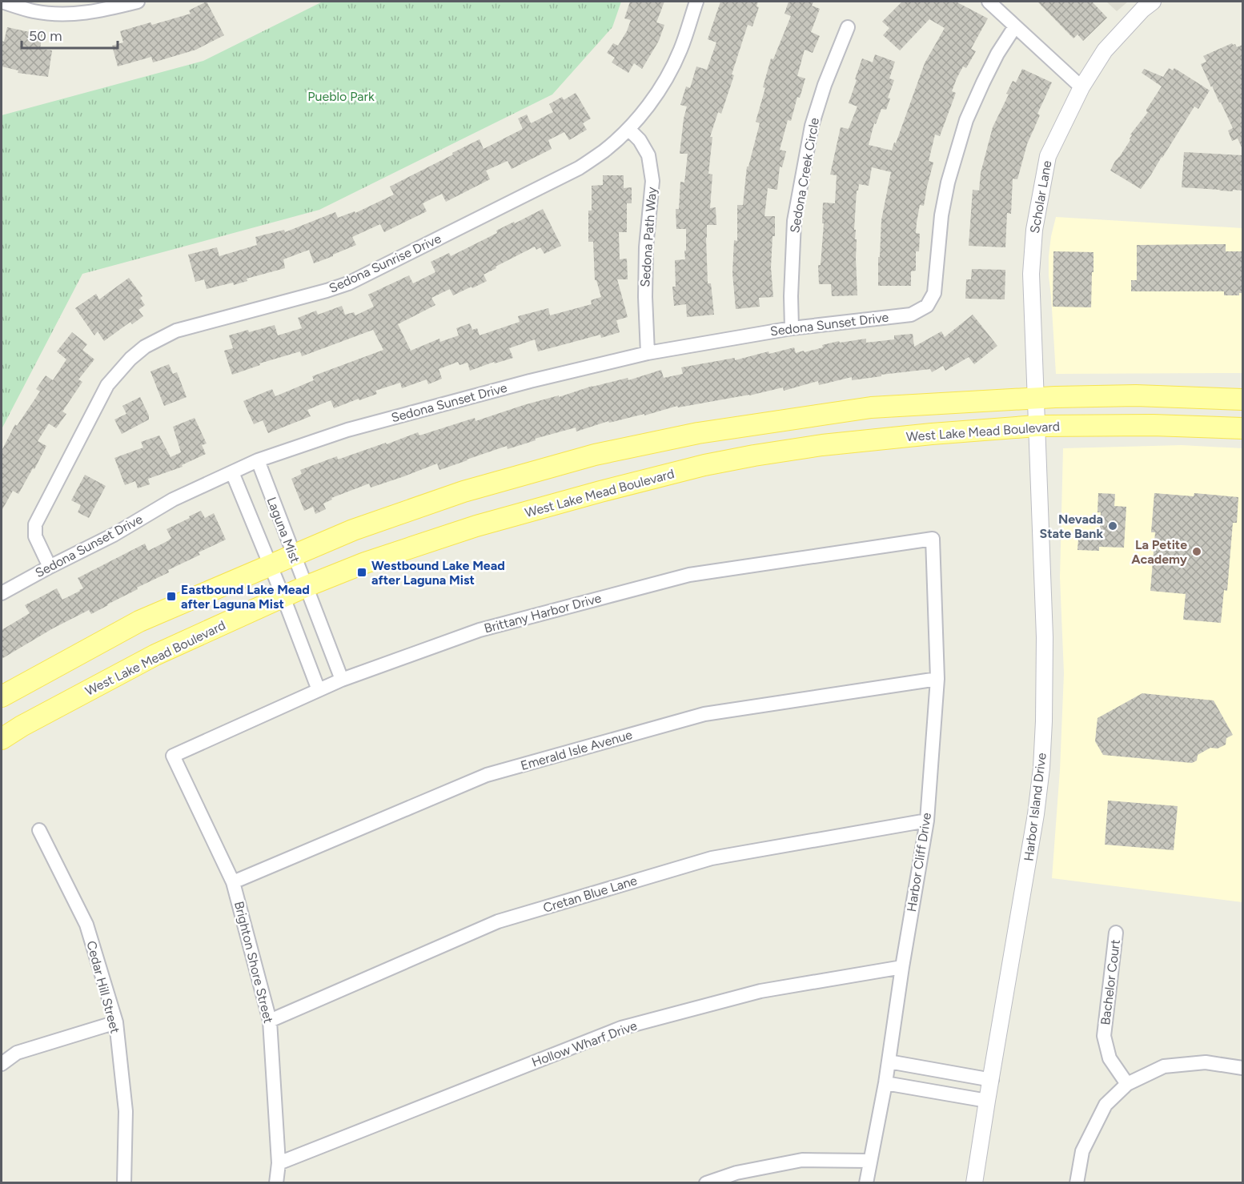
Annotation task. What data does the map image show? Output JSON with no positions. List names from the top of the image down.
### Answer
{
  "streets": {
    "main road": ["West Lake Mead Boulevard"],
    "street": [
      "Sedona Creek Circle",
      "Scholar Lane",
      "Sedona Path Way",
      "Sedona Sunrise Drive",
      "Sedona Sunset Drive",
      "Laguna Mist",
      "Brittany Harbor Drive",
      "Emerald Isle Avenue",
      "Harbor Island Drive",
      "Harbor Cliff Drive",
      "Cretan Blue Lane",
      "Brighton Shore Street",
      "Bachelor Court",
      "Cedar Hill Street",
      "Hollow Wharf Drive"
    ]
  },
  "crossings": [
    ["Sedona Creek Circle", "Sedona Sunset Drive"],
    ["Scholar Lane", "West Lake Mead Boulevard"],
    ["Scholar Lane", "Harbor Island Drive"],
    ["Sedona Path Way", "Sedona Sunrise Drive"],
    ["Sedona Path Way", "Sedona Sunset Drive"],
    ["Sedona Sunrise Drive", "Sedona Sunset Drive"],
    ["Sedona Sunset Drive", "Laguna Mist"],
    ["West Lake Mead Boulevard", "Laguna Mist"],
    ["West Lake Mead Boulevard", "Harbor Island Drive"],
    ["Laguna Mist", "Brittany Harbor Drive"],
    ["Brittany Harbor Drive", "Harbor Cliff Drive"],
    ["Brittany Harbor Drive", "Brighton Shore Street"],
    ["Emerald Isle Avenue", "Harbor Cliff Drive"],
    ["Emerald Isle Avenue", "Brighton Shore Street"],
    ["Harbor Cliff Drive", "Cretan Blue Lane"],
    ["Harbor Cliff Drive", "Hollow Wharf Drive"],
    ["Cretan Blue Lane", "Brighton Shore Street"],
    ["Brighton Shore Street", "Hollow Wharf Drive"]
  ],
  "parks": ["Pueblo Park"],
  "places": {
    "other": ["Nevada State Bank", "La Petite Academy"],
    "transit": ["Westbound Lake Mead after Laguna Mist", "Eastbound Lake Mead after Laguna Mist"]
  },
  "scale_bar": "50 m"
}
